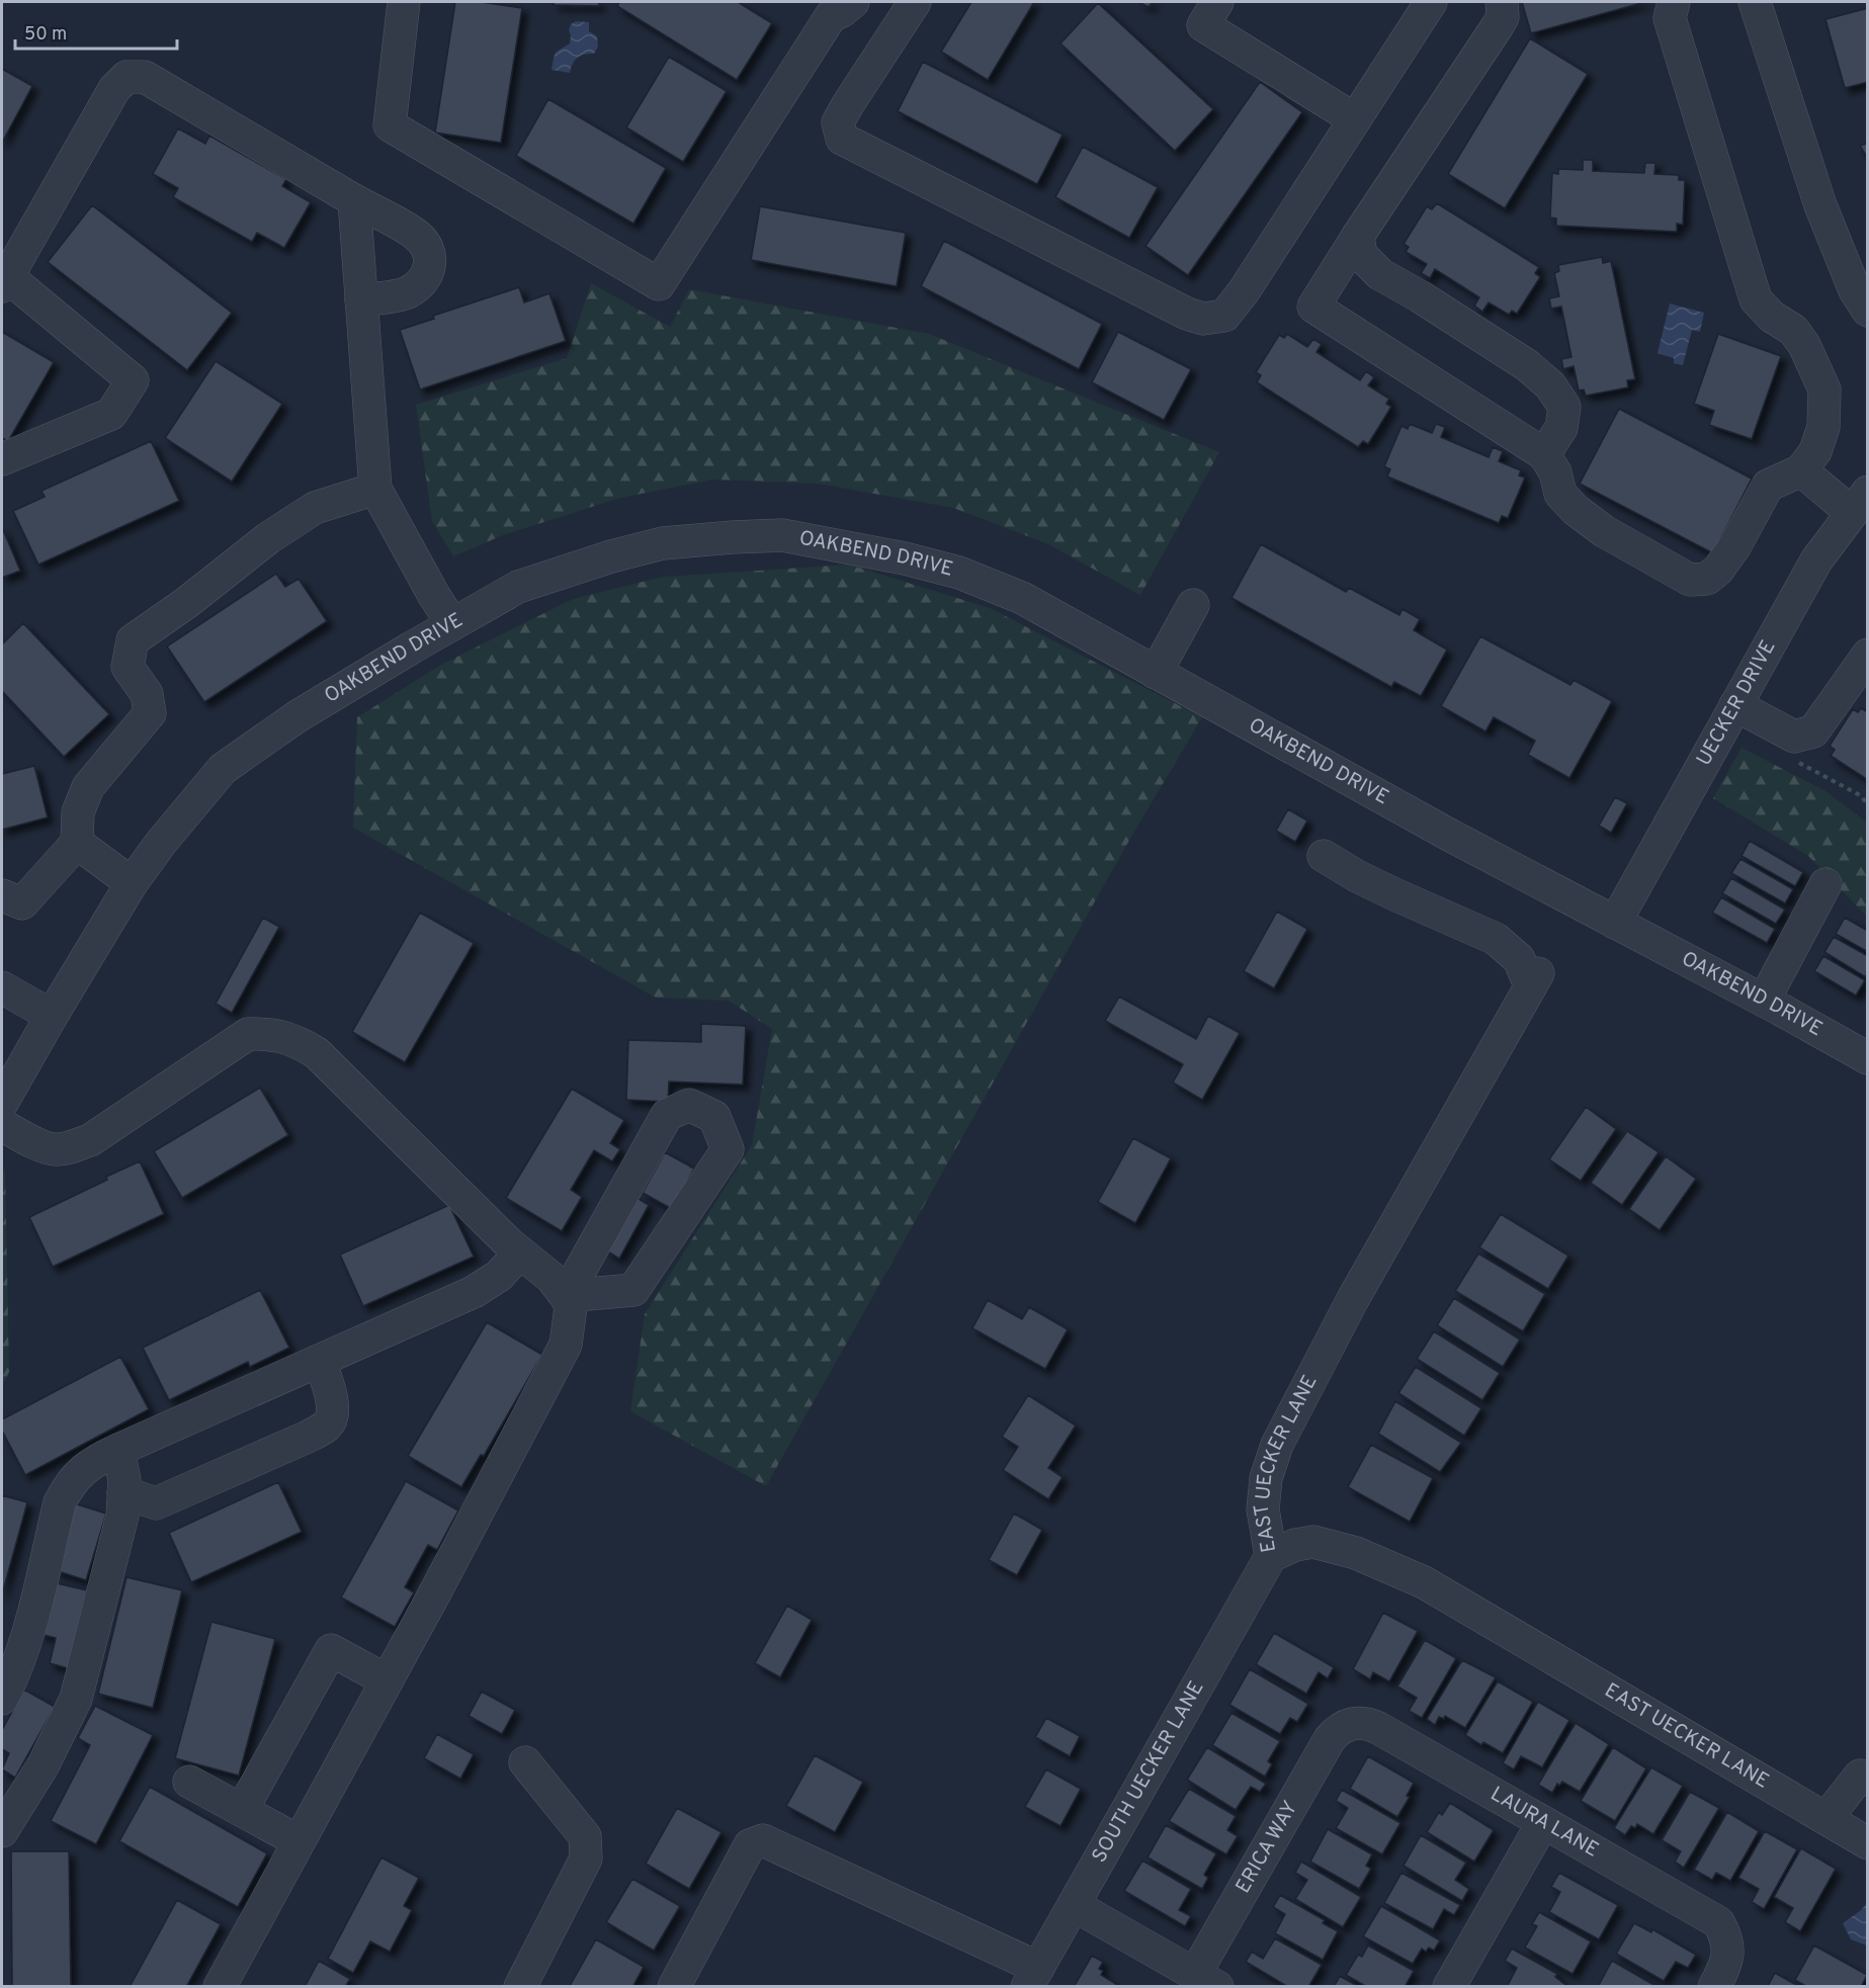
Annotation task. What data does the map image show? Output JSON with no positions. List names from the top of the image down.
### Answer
{
  "streets": {
    "street": [
      "OAKBEND DRIVE",
      "UECKER DRIVE",
      "EAST UECKER LANE",
      "SOUTH UECKER LANE",
      "LAURA LANE",
      "ERICA WAY"
    ]
  },
  "crossings": [
    ["OAKBEND DRIVE", "UECKER DRIVE"],
    ["EAST UECKER LANE", "SOUTH UECKER LANE"],
    ["LAURA LANE", "ERICA WAY"]
  ],
  "scale_bar": "50 m"
}
